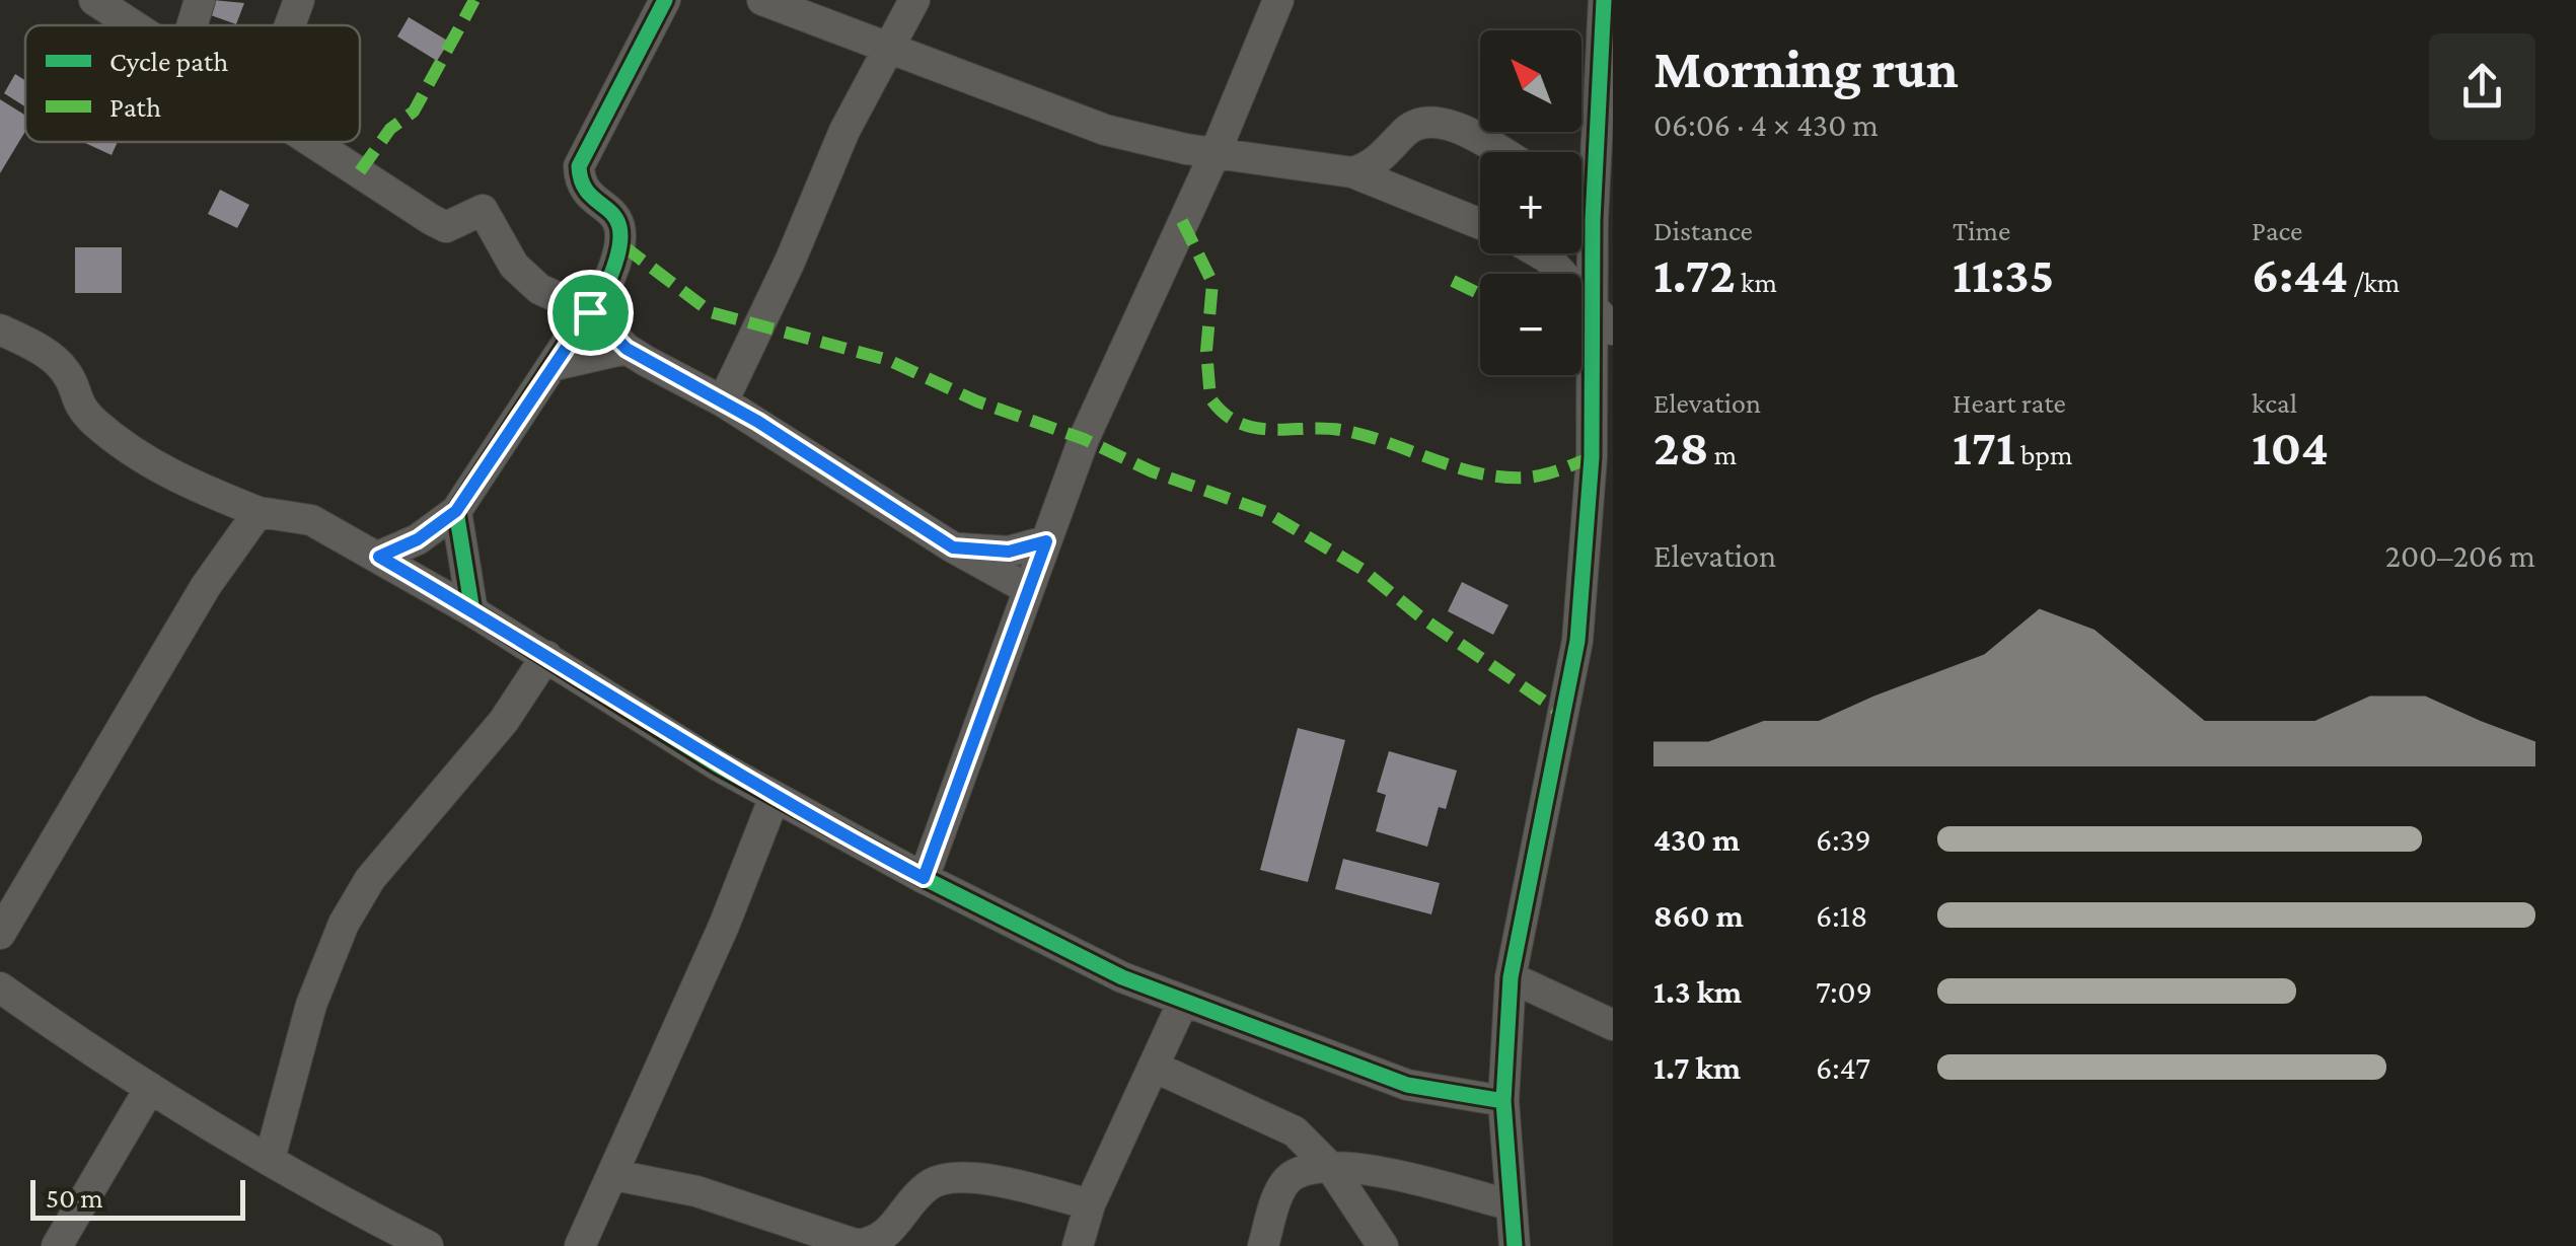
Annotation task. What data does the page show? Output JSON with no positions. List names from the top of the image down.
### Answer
{
  "legend": ["Cycle path", "Path"],
  "scale_bar": "50 m",
  "north": "top left",
  "page": {
    "heading": ["Morning run", "06:06 · 4 × 430 m"],
    "map_buttons": ["+", "−"],
    "stats": [
      ["Distance", "1.72 km"],
      ["Time", "11:35"],
      ["Pace", "6:44 /km"],
      ["Elevation", "28 m"],
      ["Heart rate", "171 bpm"],
      ["kcal", "104"]
    ],
    "chart": ["Elevation", "200–206 m"],
    "list": [
      {
        "name": "430 m",
        "note": "6:39"
      },
      {
        "name": "860 m",
        "note": "6:18"
      },
      {
        "name": "1.3 km",
        "note": "7:09"
      },
      {
        "name": "1.7 km",
        "note": "6:47"
      }
    ],
    "scale": "50 m"
  }
}
